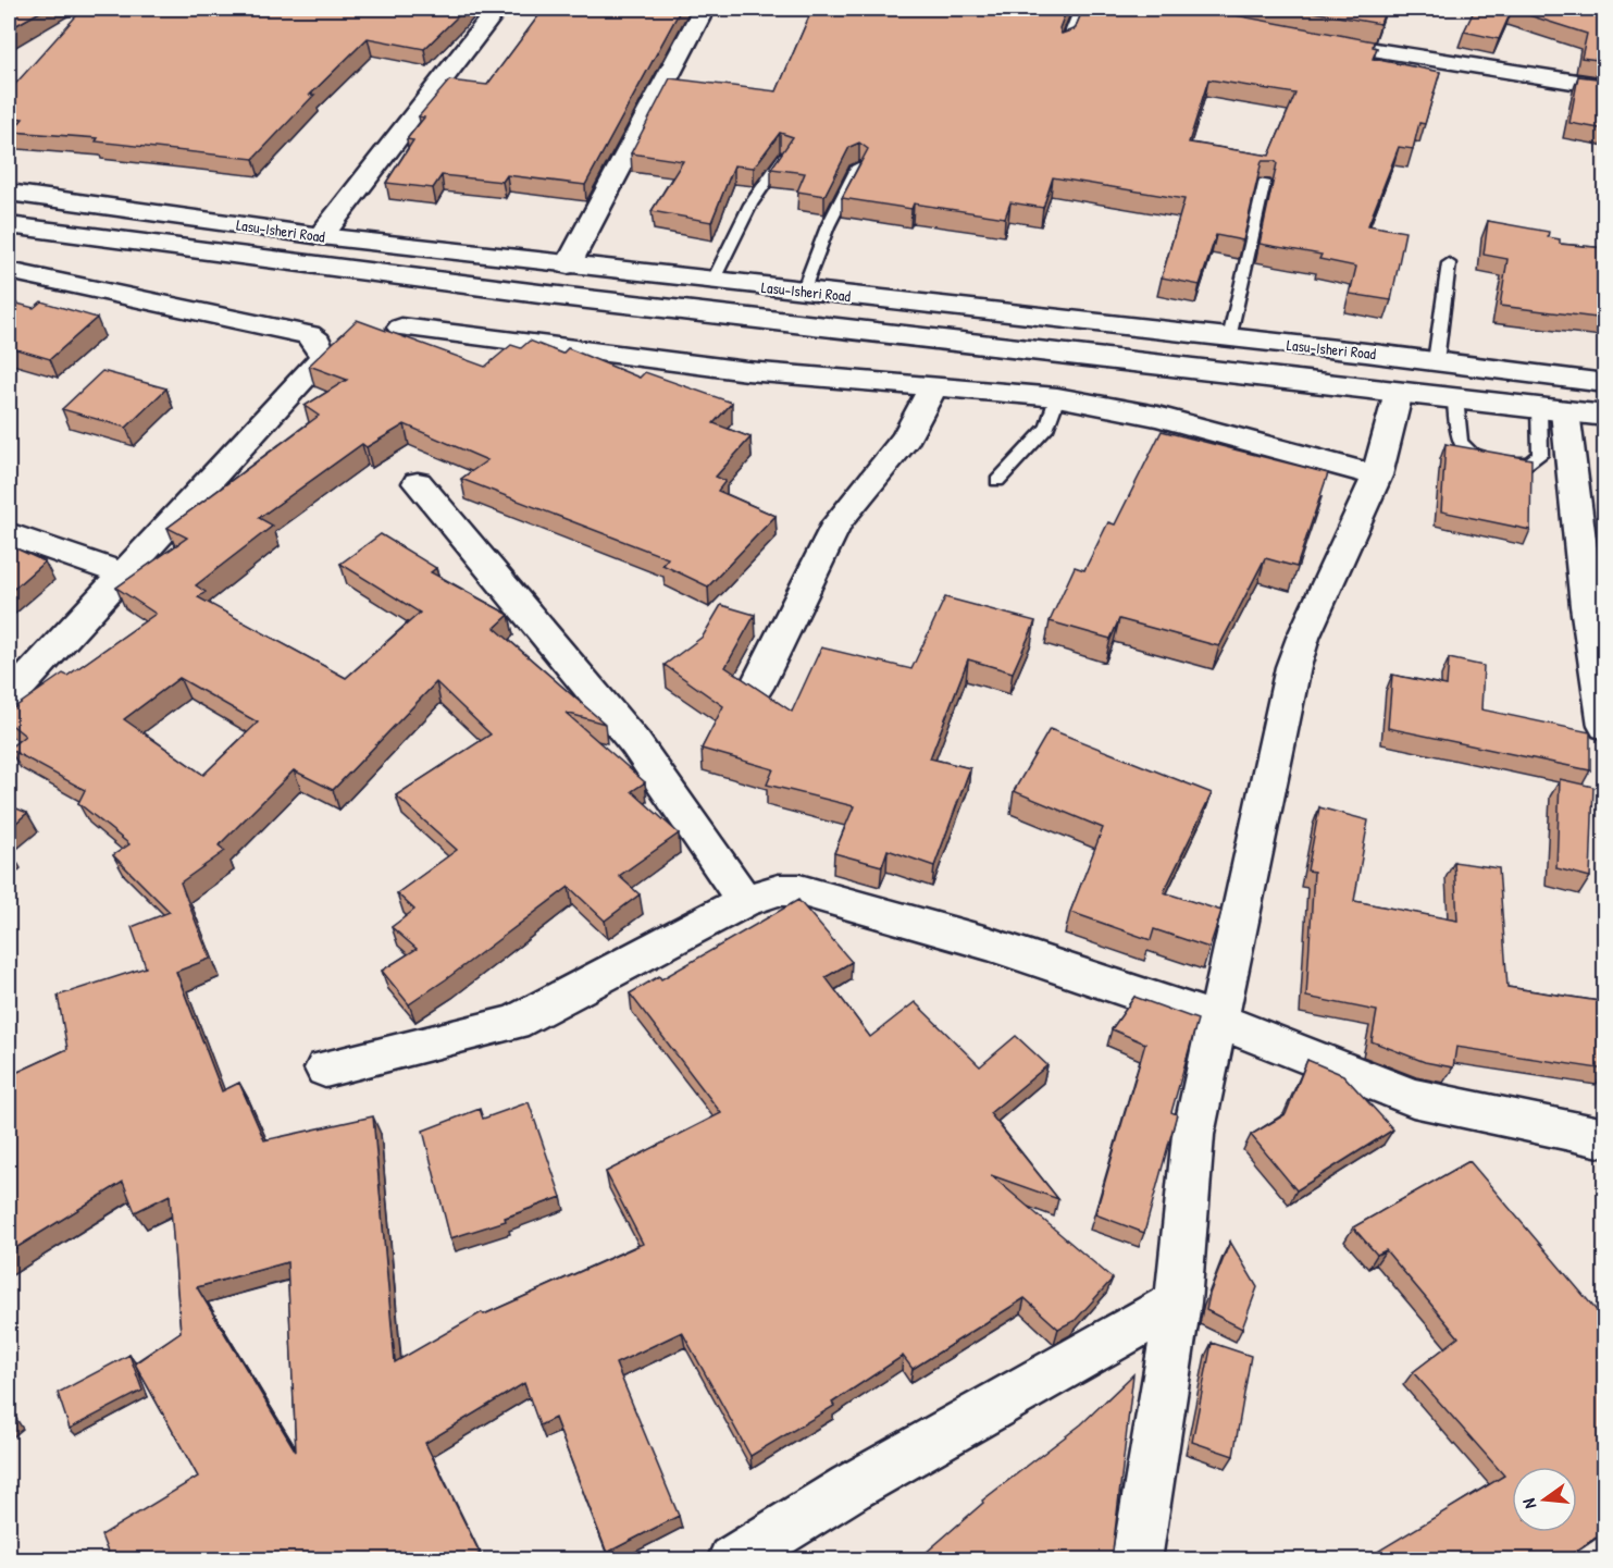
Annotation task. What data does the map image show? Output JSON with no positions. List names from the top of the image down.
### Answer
{
  "streets": {
    "street": ["Lasu-Isheri Road"]
  },
  "north": "left"
}
